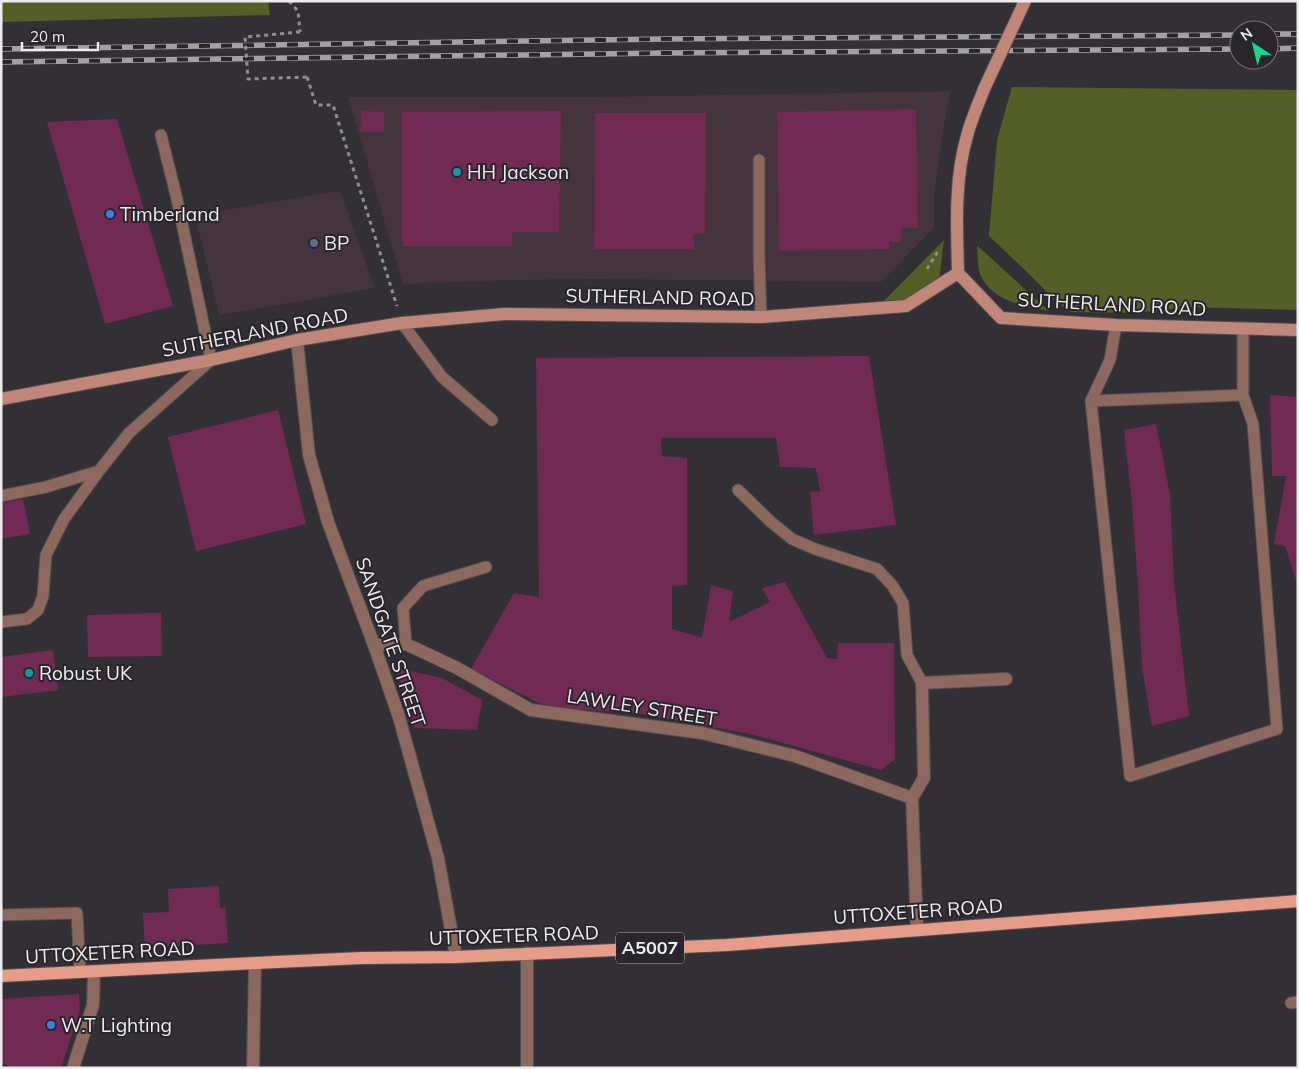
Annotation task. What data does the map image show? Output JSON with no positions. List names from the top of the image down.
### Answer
{
  "streets": {
    "main road": ["UTTOXETER ROAD", "A5007"],
    "street": ["SUTHERLAND ROAD", "SANDGATE STREET", "LAWLEY STREET"]
  },
  "crossings": [
    ["SUTHERLAND ROAD", "SANDGATE STREET"],
    ["SANDGATE STREET", "LAWLEY STREET"],
    ["SANDGATE STREET", "UTTOXETER ROAD"]
  ],
  "places": [
    "HH Jackson",
    "Timberland",
    "BP",
    "Robust UK",
    "W.T Lighting"
  ],
  "scale_bar": "20 m",
  "north": "top left"
}
